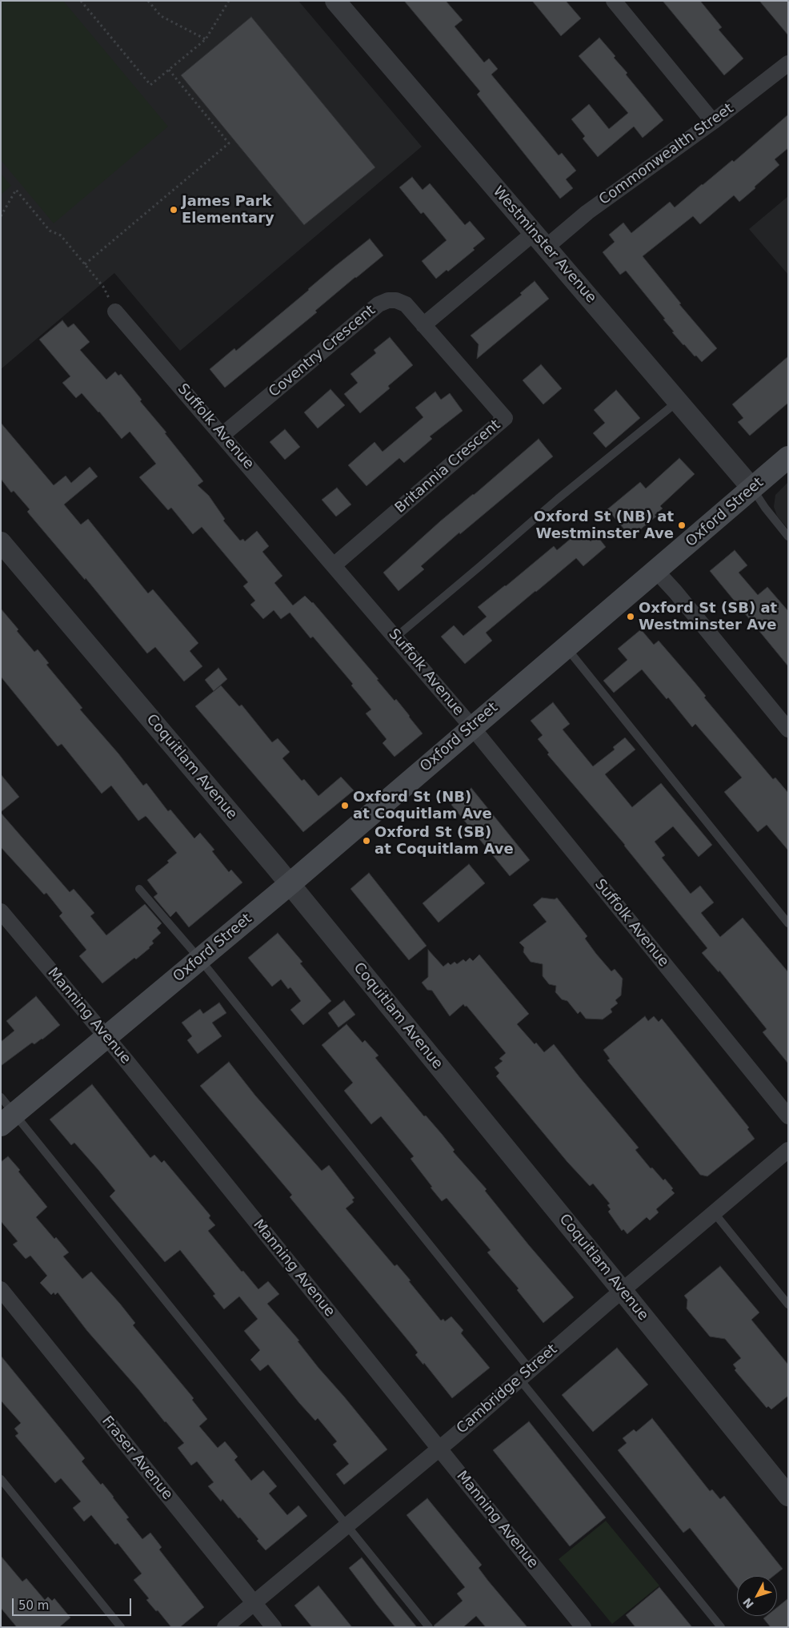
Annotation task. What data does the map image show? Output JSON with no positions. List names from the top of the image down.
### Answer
{
  "streets": {
    "main road": ["Oxford Street"],
    "street": [
      "Commonwealth Street",
      "Westminster Avenue",
      "Coventry Crescent",
      "Suffolk Avenue",
      "Britannia Crescent",
      "Coquitlam Avenue",
      "Manning Avenue",
      "Cambridge Street",
      "Fraser Avenue"
    ]
  },
  "crossings": [
    ["Commonwealth Street", "Westminster Avenue"],
    ["Westminster Avenue", "Oxford Street"],
    ["Coventry Crescent", "Suffolk Avenue"],
    ["Coventry Crescent", "Britannia Crescent"],
    ["Suffolk Avenue", "Britannia Crescent"],
    ["Suffolk Avenue", "Oxford Street"],
    ["Oxford Street", "Coquitlam Avenue"],
    ["Oxford Street", "Manning Avenue"],
    ["Coquitlam Avenue", "Cambridge Street"],
    ["Manning Avenue", "Cambridge Street"],
    ["Cambridge Street", "Fraser Avenue"]
  ],
  "places": [
    "James Park Elementary",
    "Oxford St (NB) at Westminster Ave",
    "Oxford St (SB) at Westminster Ave",
    "Oxford St (NB) at Coquitlam Ave",
    "Oxford St (SB) at Coquitlam Ave"
  ],
  "scale_bar": "50 m",
  "north": "bottom left"
}
